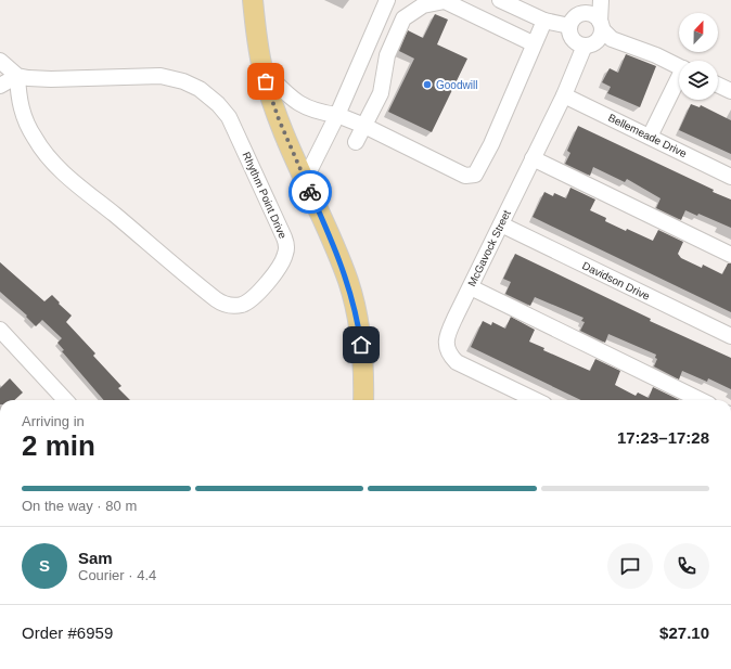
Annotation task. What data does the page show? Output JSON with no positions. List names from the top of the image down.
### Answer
{
  "streets": {
    "street": [
      "Bellemeade Drive",
      "Rhythm Point Drive",
      "McGavock Street",
      "Davidson Drive"
    ]
  },
  "crossings": [
    ["Bellemeade Drive", "McGavock Street"],
    ["McGavock Street", "Davidson Drive"]
  ],
  "places": ["Goodwill"],
  "north": "top",
  "page": {
    "heading": ["2 min", "Arriving in", "17:23–17:28"],
    "panel": [
      "Sam",
      "Courier · 4.4",
      "Order #6959",
      "$27.10"
    ],
    "bar": "On the way · 80 m",
    "round": "S"
  }
}
